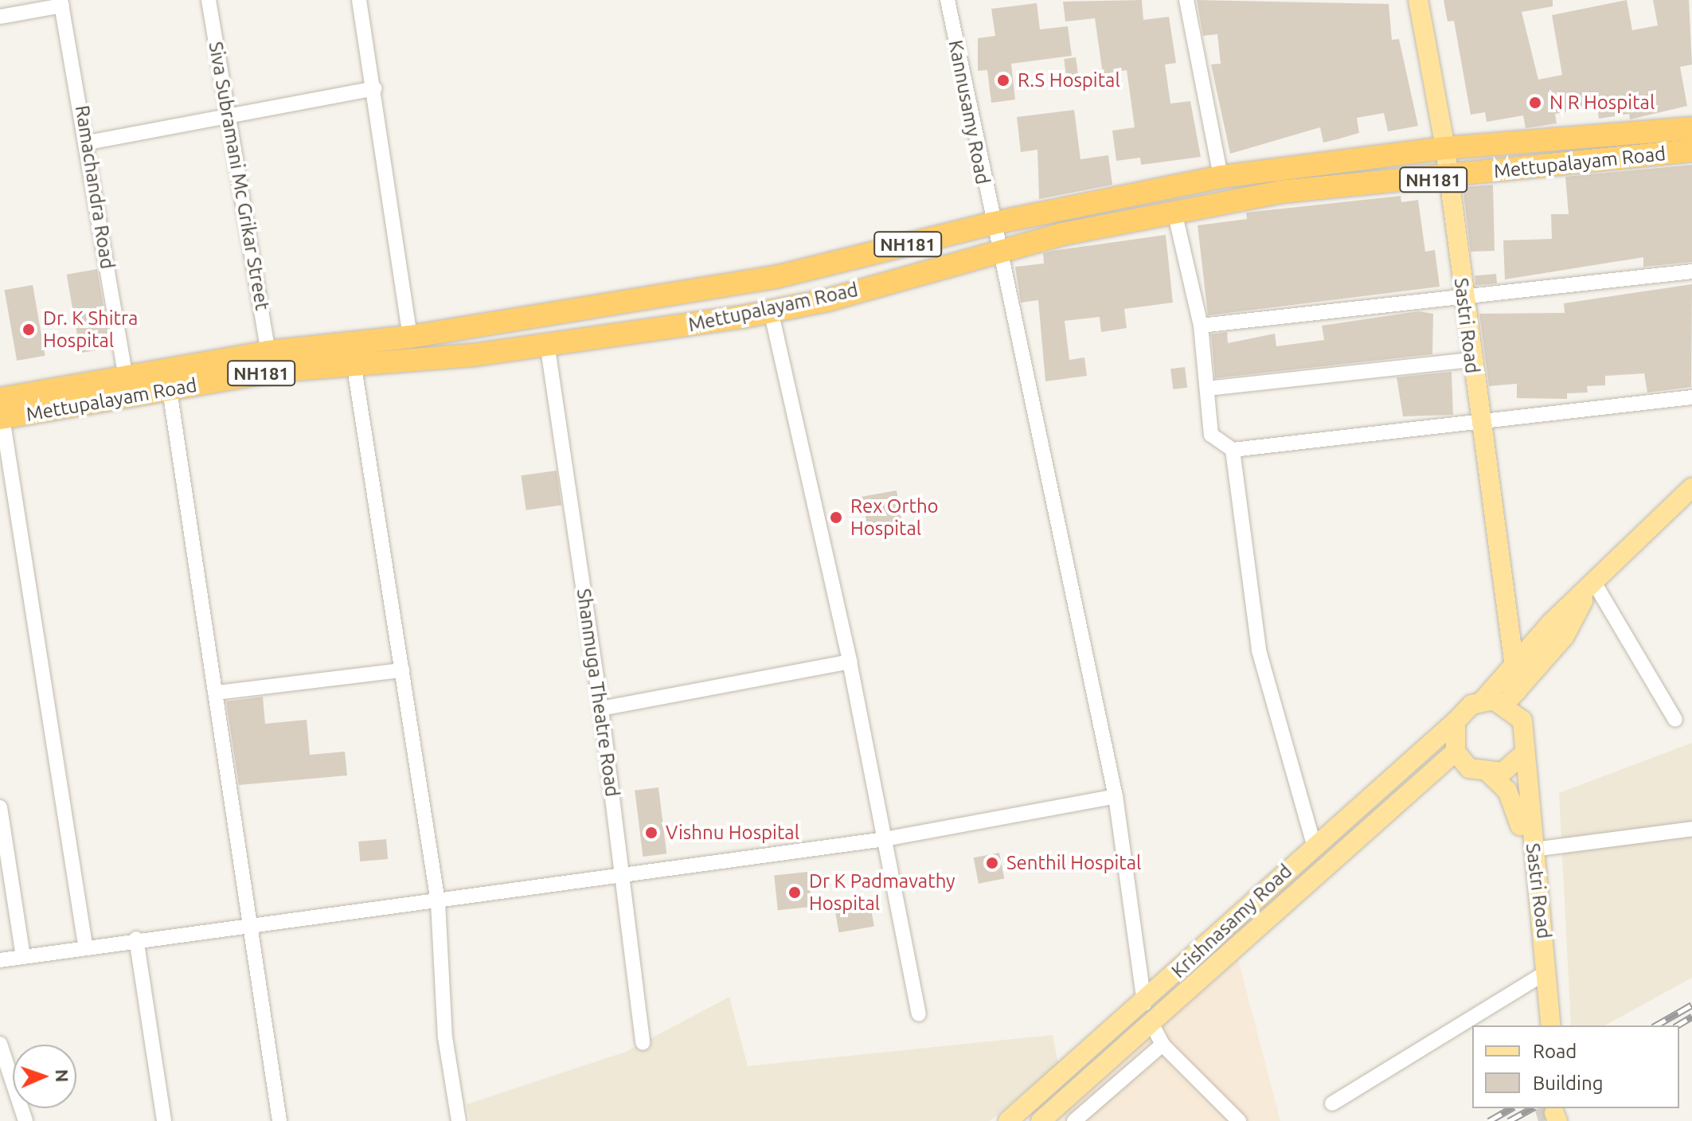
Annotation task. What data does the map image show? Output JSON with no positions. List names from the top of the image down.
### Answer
{
  "streets": {
    "highway": ["Mettupalayam Road", "NH181"],
    "main road": ["Sastri Road", "Krishnasamy Road"],
    "street": [
      "Kannusamy Road",
      "Siva Subramani Mc Grikar Street",
      "Ramachandra Road",
      "Shanmuga Theatre Road"
    ]
  },
  "crossings": [
    ["Kannusamy Road", "Mettupalayam Road"],
    ["Kannusamy Road", "Krishnasamy Road"],
    ["Mettupalayam Road", "Siva Subramani Mc Grikar Street"],
    ["Mettupalayam Road", "Ramachandra Road"],
    ["Mettupalayam Road", "Sastri Road"],
    ["Mettupalayam Road", "Shanmuga Theatre Road"],
    ["Sastri Road", "Krishnasamy Road"]
  ],
  "places": [
    "R.S Hospital",
    "N R Hospital",
    "Dr. K Shitra Hospital",
    "Rex Ortho Hospital",
    "Vishnu Hospital",
    "Senthil Hospital",
    "Dr K Padmavathy Hospital"
  ],
  "legend": ["Road", "Building"],
  "north": "right"
}
